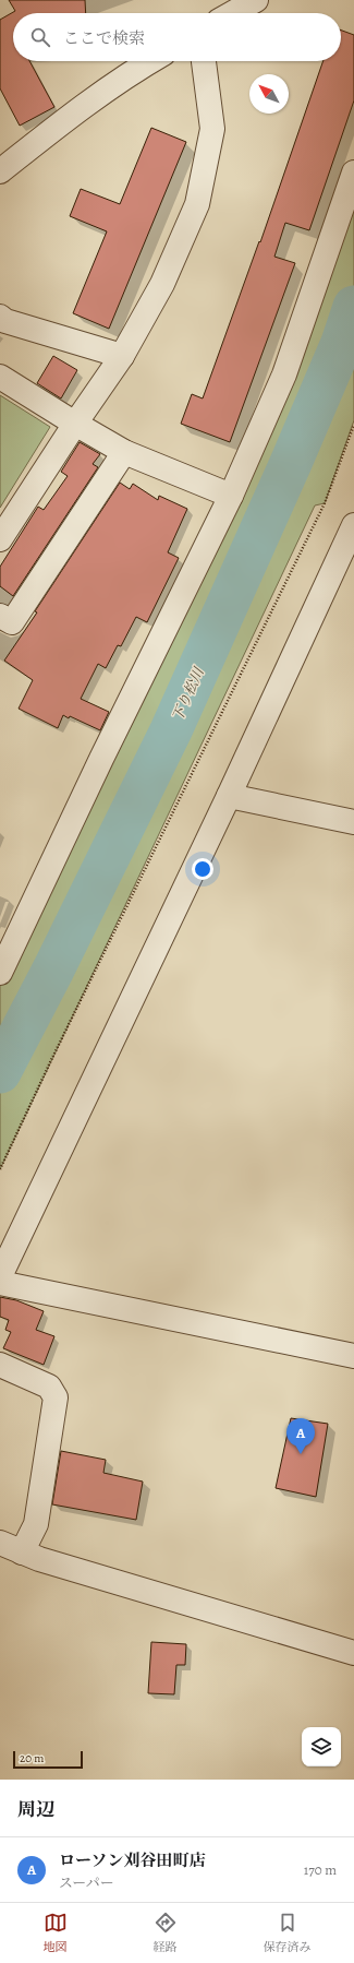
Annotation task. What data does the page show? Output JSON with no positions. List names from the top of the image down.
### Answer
{
  "water": ["下り松川"],
  "scale_bar": "20 m",
  "north": "top left",
  "page": {
    "search": "ここで検索",
    "pins": "A",
    "scale": "20 m",
    "heading": "周辺",
    "list": [
      {
        "mark": "A",
        "name": "ローソン刈谷田町店",
        "note": "スーパー",
        "value": "170 m"
      }
    ],
    "nav": ["地図", "経路", "保存済み"]
  }
}
